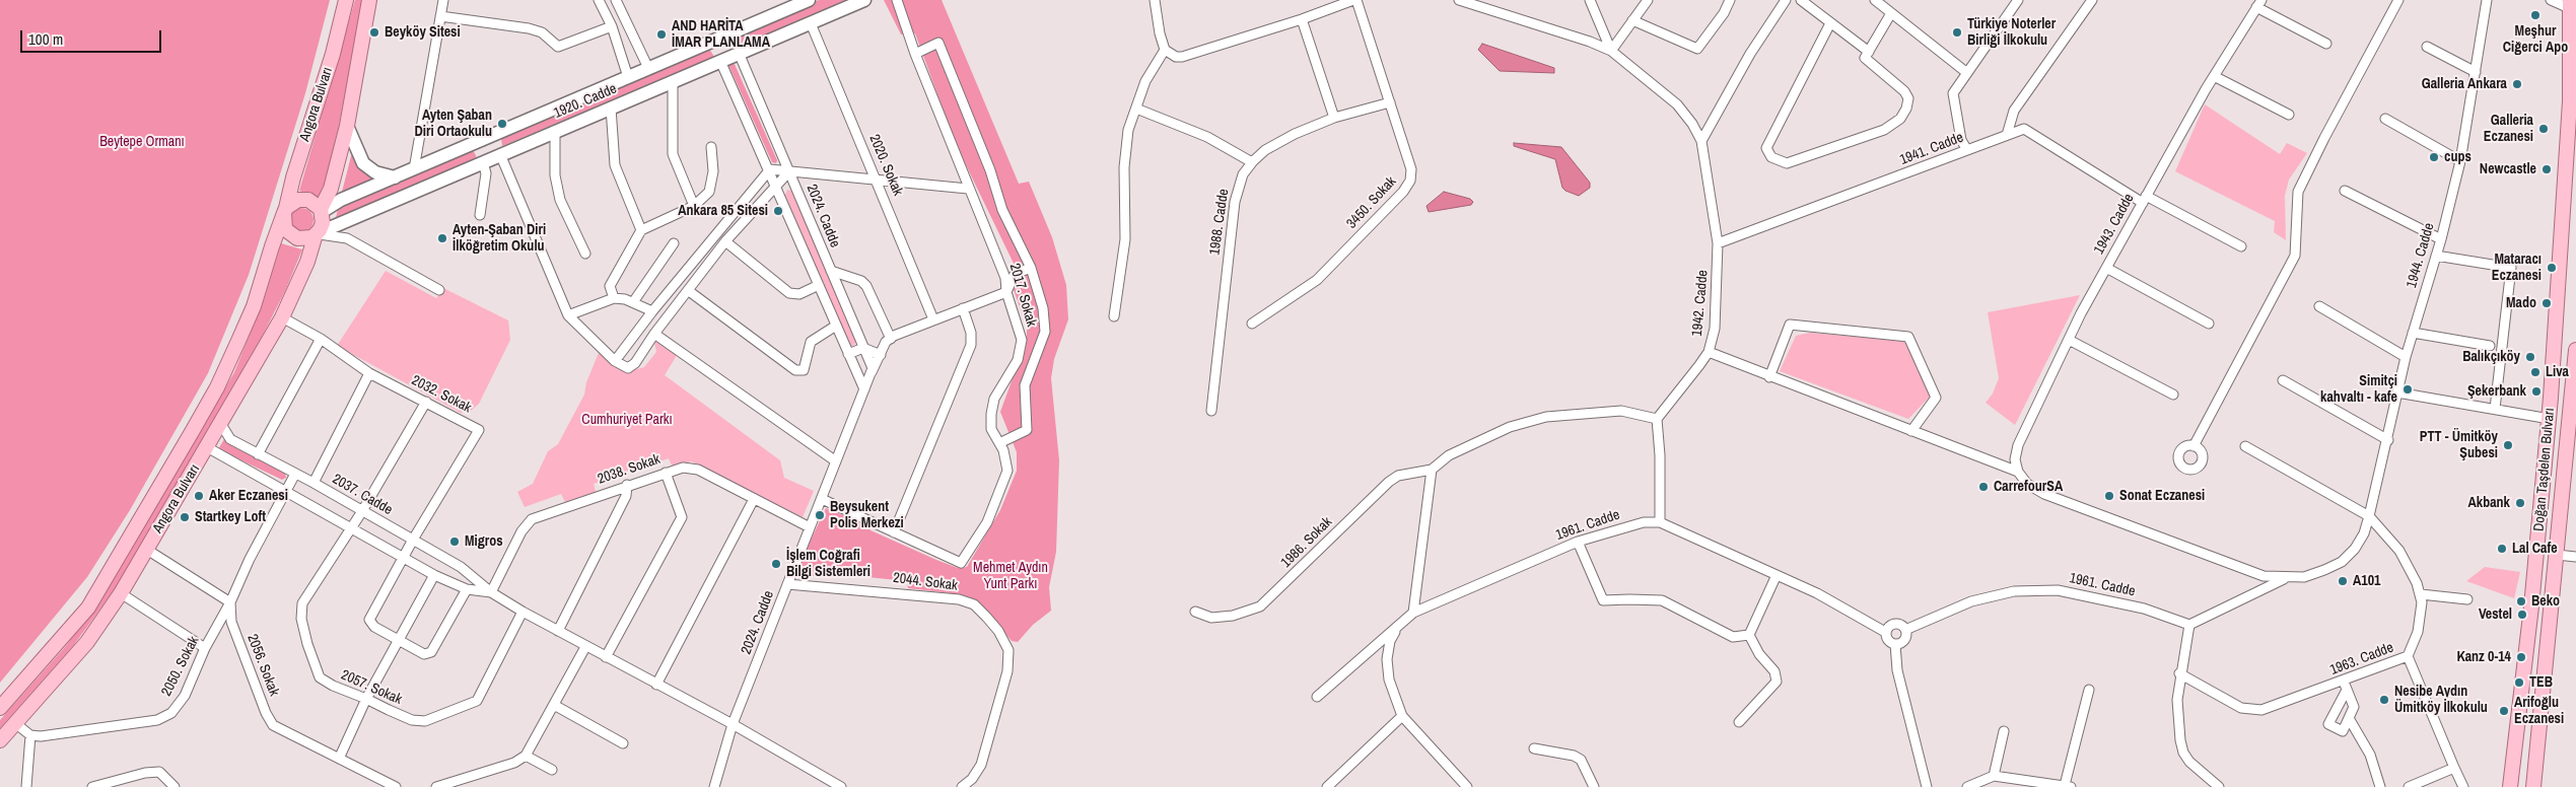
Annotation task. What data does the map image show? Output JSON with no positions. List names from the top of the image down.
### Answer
{
  "streets": {
    "main road": ["1920. Cadde", "Angora Bulvarı", "Doğan Taşdelen Bulvarı"],
    "street": [
      "1941. Cadde",
      "2020. Sokak",
      "3450. Sokak",
      "2024. Cadde",
      "1988. Cadde",
      "1943. Cadde",
      "1944. Cadde",
      "2017. Sokak",
      "1942. Cadde",
      "2032. Sokak",
      "2038. Sokak",
      "2037. Cadde",
      "1961. Cadde",
      "1986. Sokak",
      "2044. Sokak",
      "1963. Cadde",
      "2056. Sokak",
      "2050. Sokak",
      "2057. Sokak"
    ]
  },
  "crossings": [
    ["1920. Cadde", "Angora Bulvarı"],
    ["1920. Cadde", "2020. Sokak"],
    ["1920. Cadde", "2024. Cadde"],
    ["Angora Bulvarı", "2032. Sokak"],
    ["Angora Bulvarı", "2037. Cadde"],
    ["1941. Cadde", "1943. Cadde"],
    ["1941. Cadde", "1942. Cadde"],
    ["3450. Sokak", "1988. Cadde"],
    ["2024. Cadde", "2017. Sokak"],
    ["2024. Cadde", "2038. Sokak"],
    ["2024. Cadde", "2037. Cadde"],
    ["2024. Cadde", "2044. Sokak"],
    ["1944. Cadde", "1963. Cadde"],
    ["2032. Sokak", "2037. Cadde"],
    ["2032. Sokak", "2057. Sokak"],
    ["2038. Sokak", "2037. Cadde"],
    ["2037. Cadde", "2057. Sokak"],
    ["2056. Sokak", "2050. Sokak"]
  ],
  "parks": ["Beytepe Ormanı", "Cumhuriyet Parkı", "Mehmet Aydın Yunt Parkı"],
  "places": [
    "Meşhur Ciğerci Apo",
    "Beyköy Sitesi",
    "Türkiye Noterler Birliği İlkokulu",
    "AND HARİTA İMAR PLANLAMA",
    "Galleria Ankara",
    "Ayten Şaban Diri Ortaokulu",
    "Galleria Eczanesi",
    "cups",
    "Newcastle",
    "Ankara 85 Sitesi",
    "Ayten-Şaban Diri İlköğretim Okulu",
    "Mataracı Eczanesi",
    "Mado",
    "Balıkçıköy",
    "Liva",
    "Simitçi kahvaltı - kafe",
    "Şekerbank",
    "PTT - Ümitköy Şubesi",
    "CarrefourSA",
    "Aker Eczanesi",
    "Sonat Eczanesi",
    "Akbank",
    "Beysukent Polis Merkezi",
    "Startkey Loft",
    "Migros",
    "Lal Cafe",
    "İşlem Coğrafi Bilgi Sistemleri",
    "A101",
    "Beko",
    "Vestel",
    "Kanz 0-14",
    "TEB",
    "Nesibe Aydın Ümitköy İlkokulu",
    "Arifoğlu Eczanesi"
  ],
  "scale_bar": "100 m"
}
